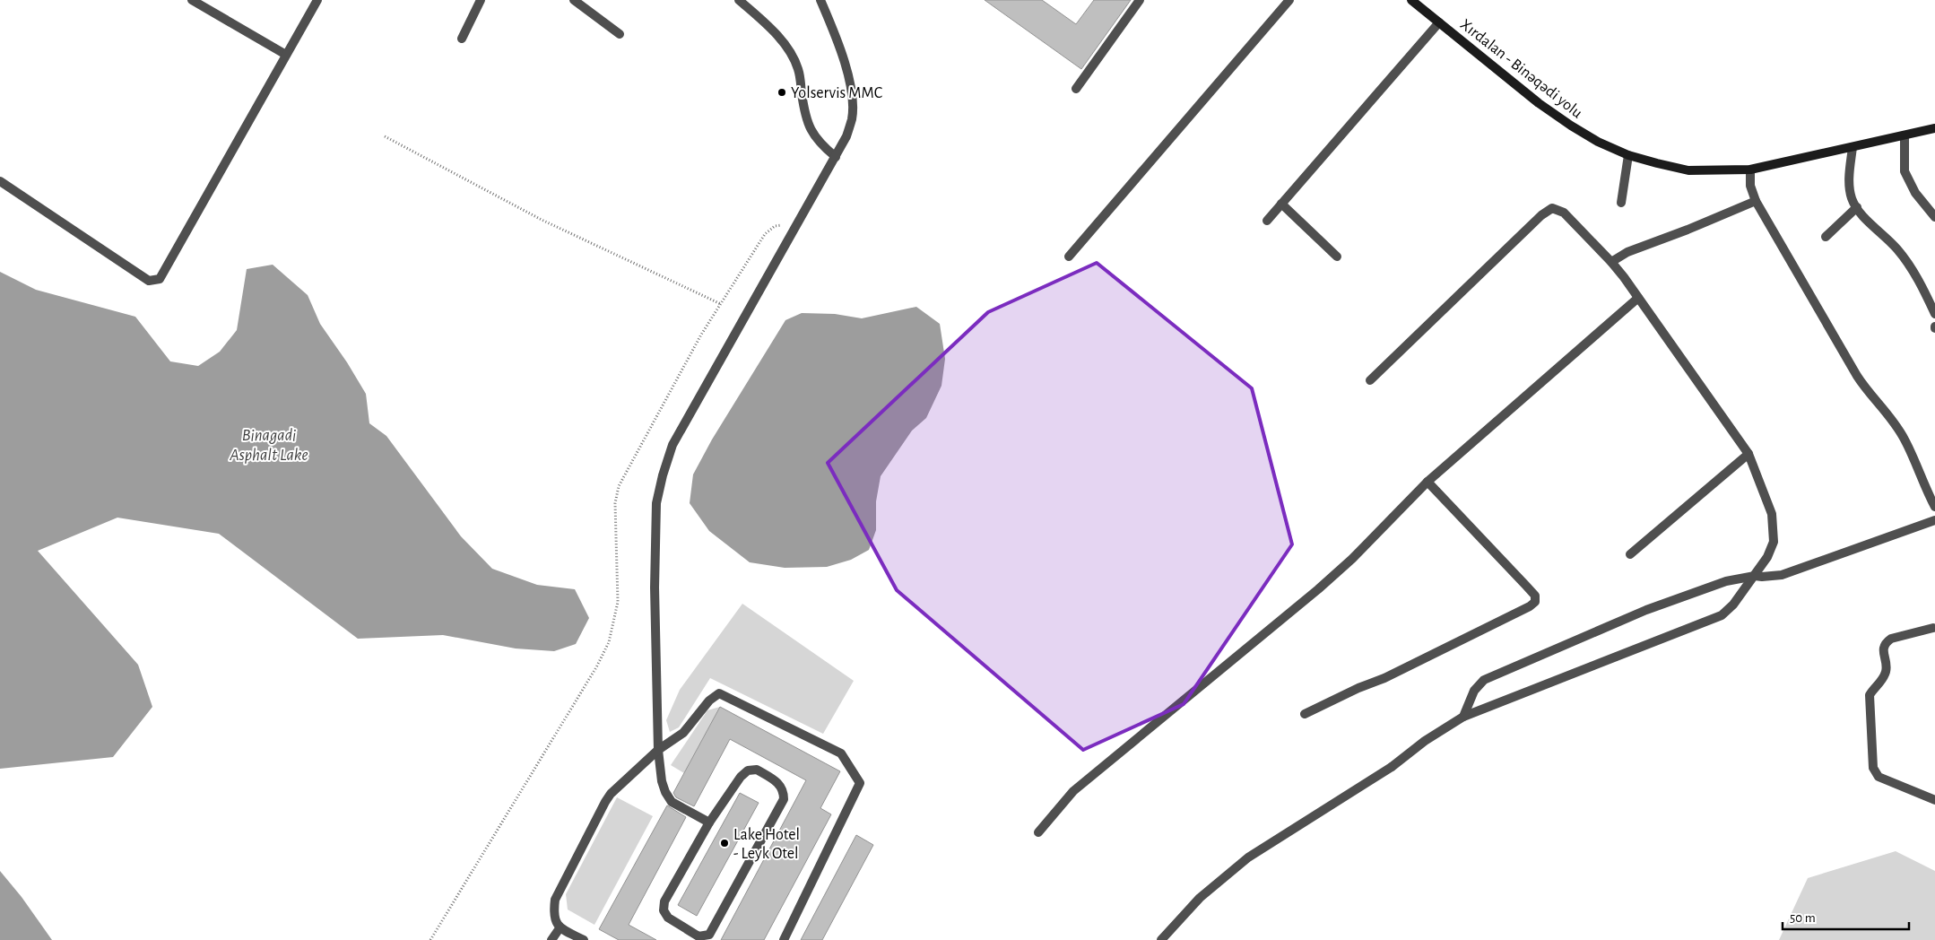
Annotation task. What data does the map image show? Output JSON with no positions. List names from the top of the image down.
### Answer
{
  "streets": {
    "main road": ["Xırdalan - Binəqədi yolu"]
  },
  "water": ["Binagadi Asphalt Lake"],
  "places": ["Yolservis MMC", "Lake Hotel - Leyk Otel"],
  "scale_bar": "50 m"
}
